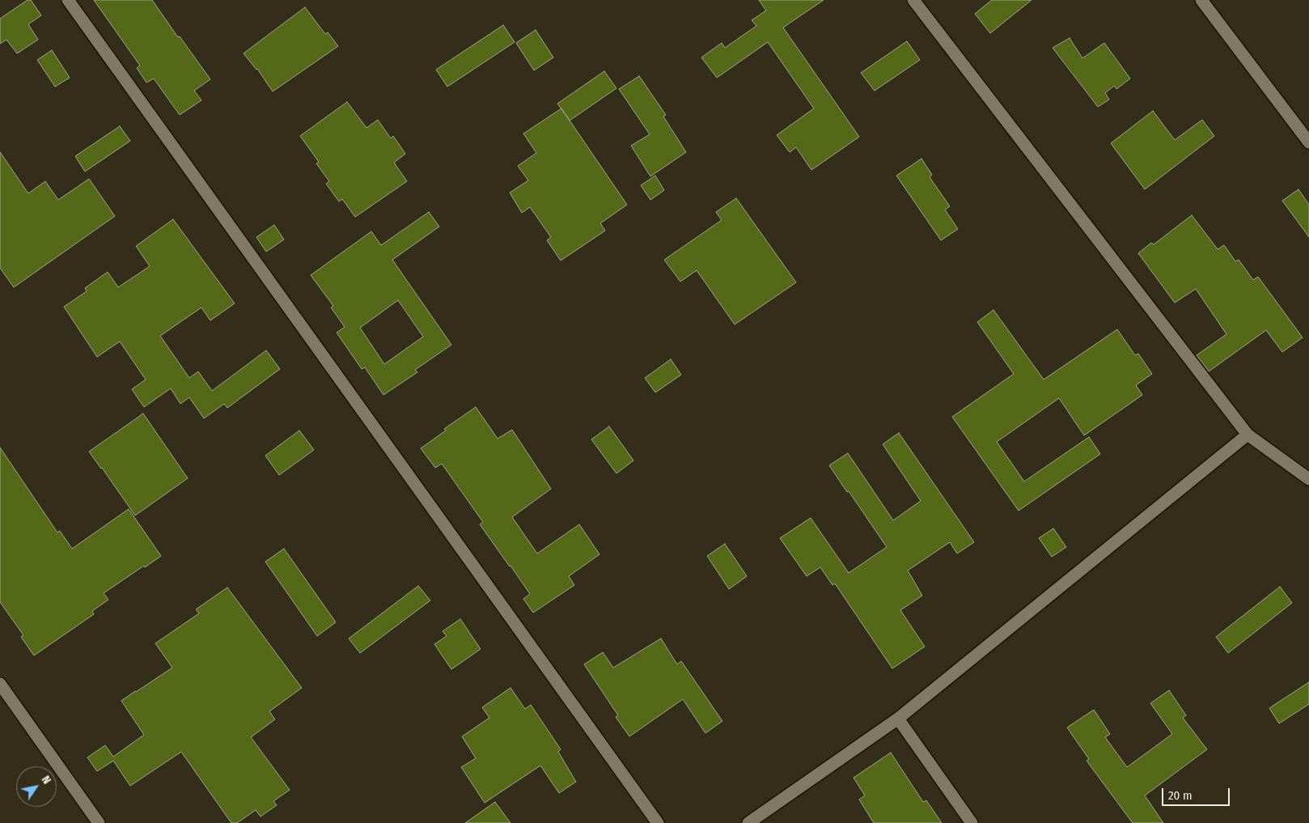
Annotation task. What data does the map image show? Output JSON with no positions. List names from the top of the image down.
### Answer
{
  "scale_bar": "20 m",
  "north": "top right"
}
